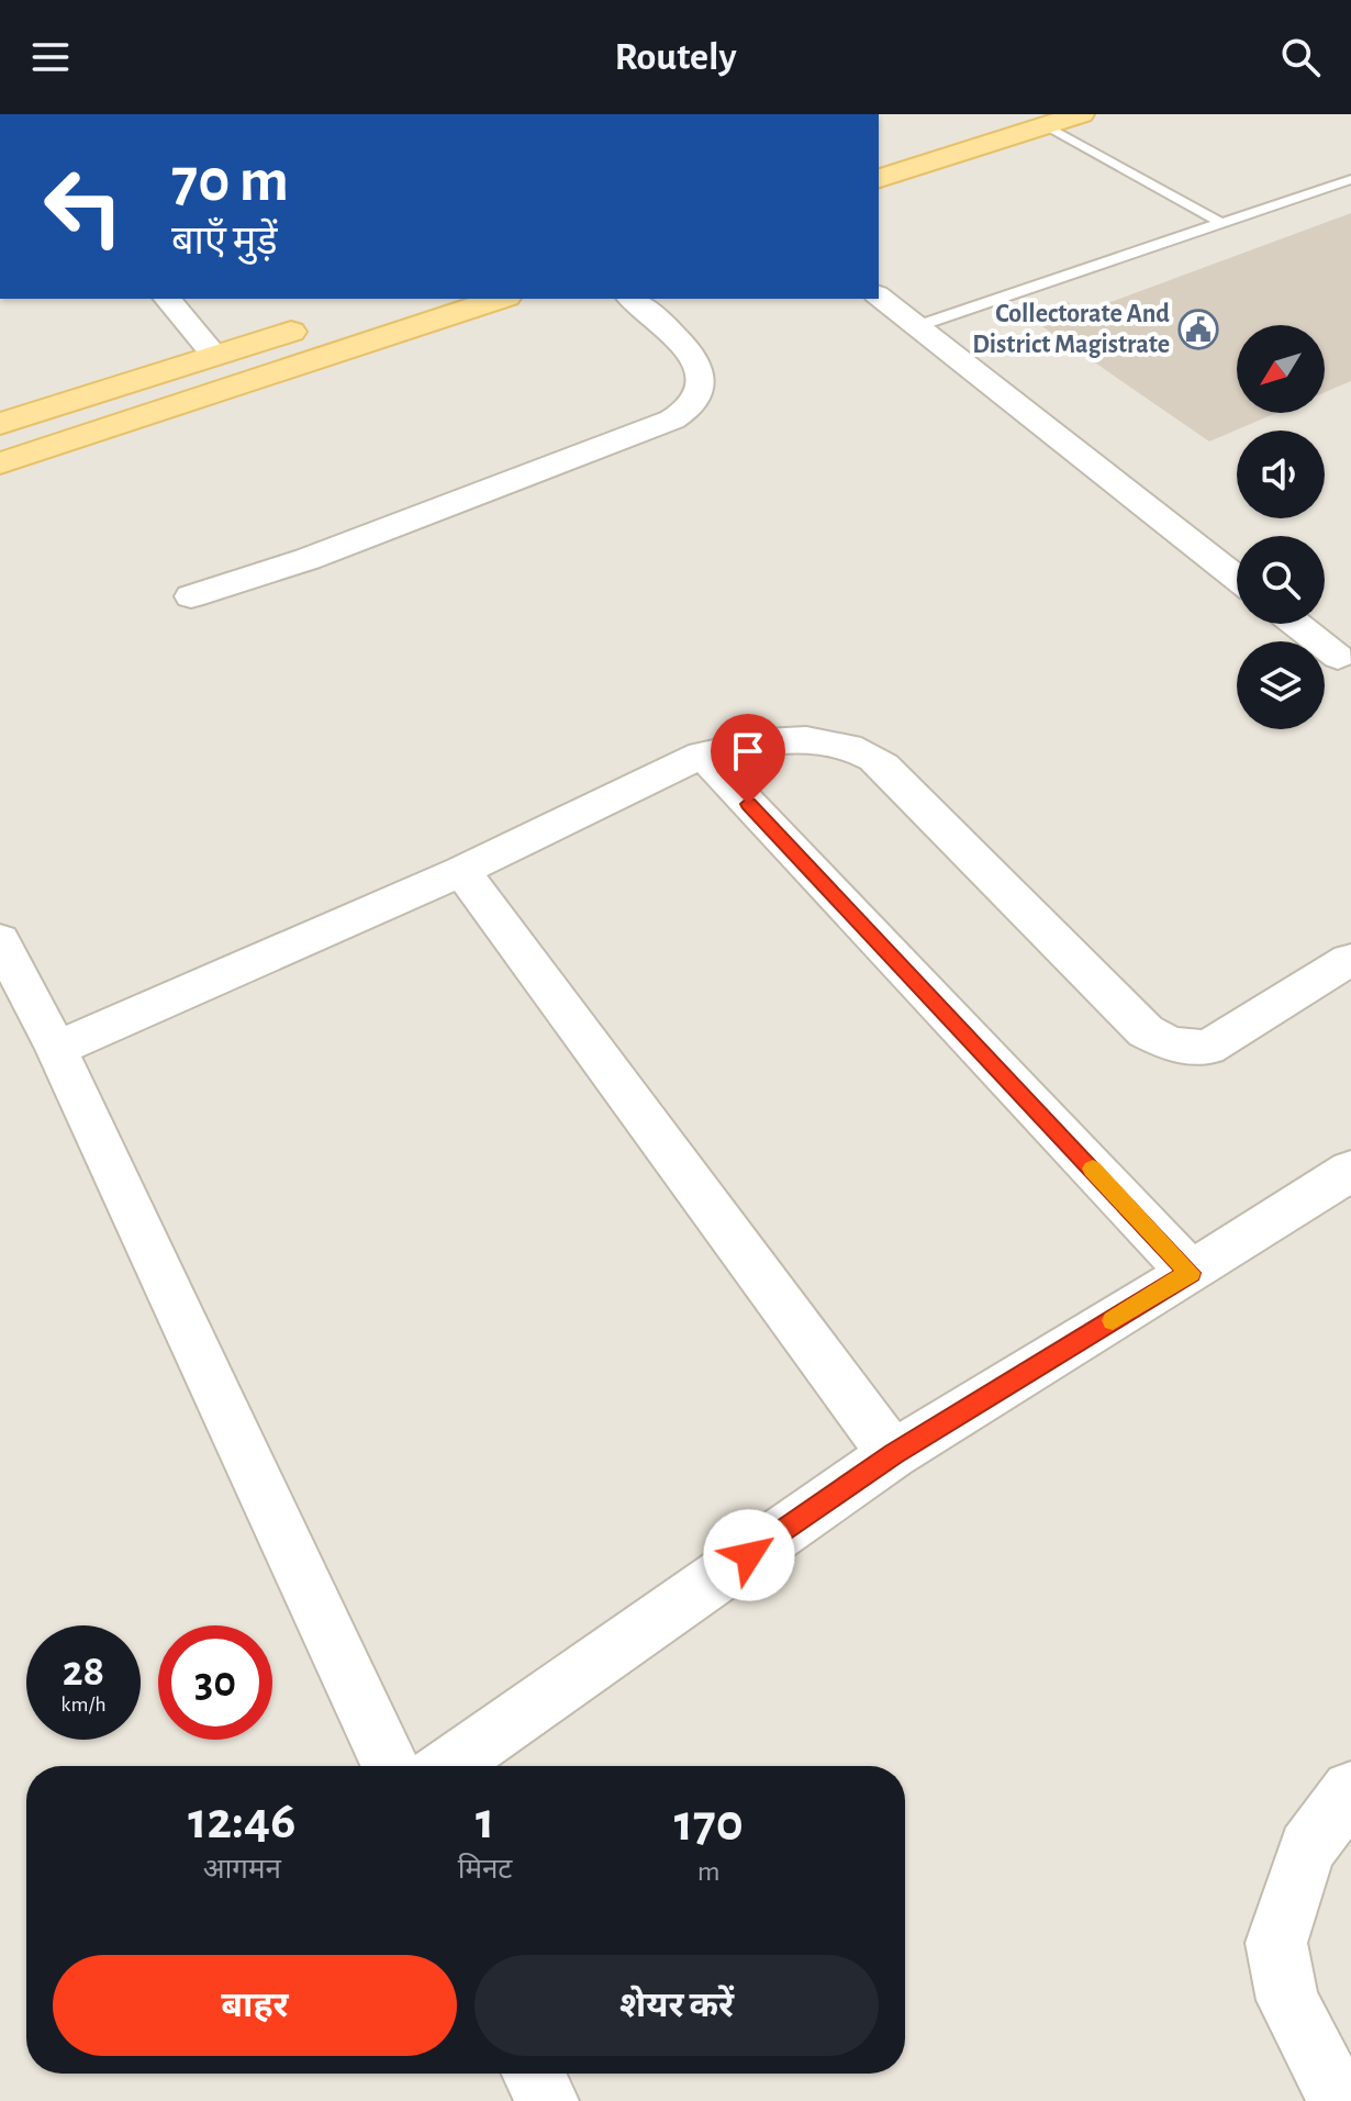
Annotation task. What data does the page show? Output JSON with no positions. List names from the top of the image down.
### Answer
{
  "places": {
    "public building": ["Collectorate And District Magistrate"]
  },
  "north": "bottom left",
  "page": {
    "header": "Routely",
    "turn": ["70 m", "बाएँ मुड़ें"],
    "speed": "28 km/h",
    "limit": "30",
    "eta": [
      "12:46",
      "आगमन",
      "1",
      "मिनट",
      "170",
      "m"
    ],
    "buttons": ["बाहर", "शेयर करें"]
  }
}
